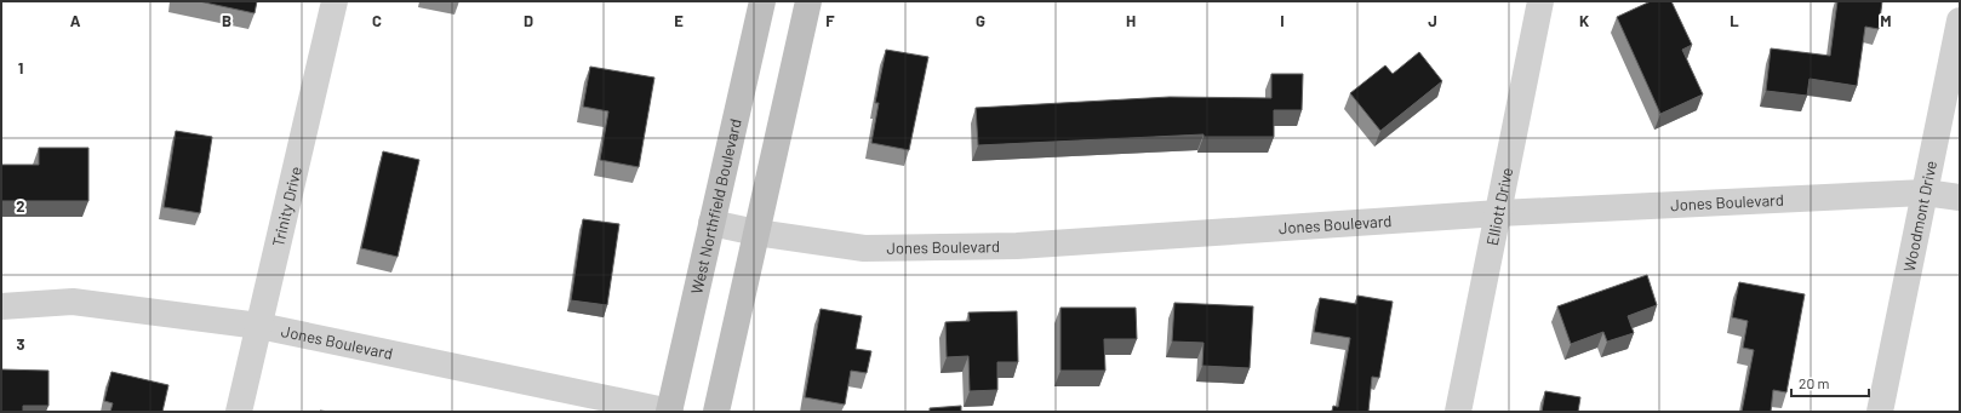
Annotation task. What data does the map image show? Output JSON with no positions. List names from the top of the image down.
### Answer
{
  "streets": {
    "main road": ["West Northfield Boulevard"],
    "street": [
      "Jones Boulevard",
      "Trinity Drive",
      "Elliott Drive",
      "Woodmont Drive"
    ]
  },
  "crossings": [
    ["Jones Boulevard", "Trinity Drive"],
    ["Jones Boulevard", "West Northfield Boulevard"],
    ["Jones Boulevard", "Elliott Drive"],
    ["Jones Boulevard", "Woodmont Drive"]
  ],
  "scale_bar": "20 m",
  "grid": {
    "columns": [
      "A",
      "B",
      "C",
      "D",
      "E",
      "F",
      "G",
      "H",
      "I",
      "J",
      "K",
      "L",
      "M"
    ],
    "rows": ["1", "2", "3"]
  }
}
